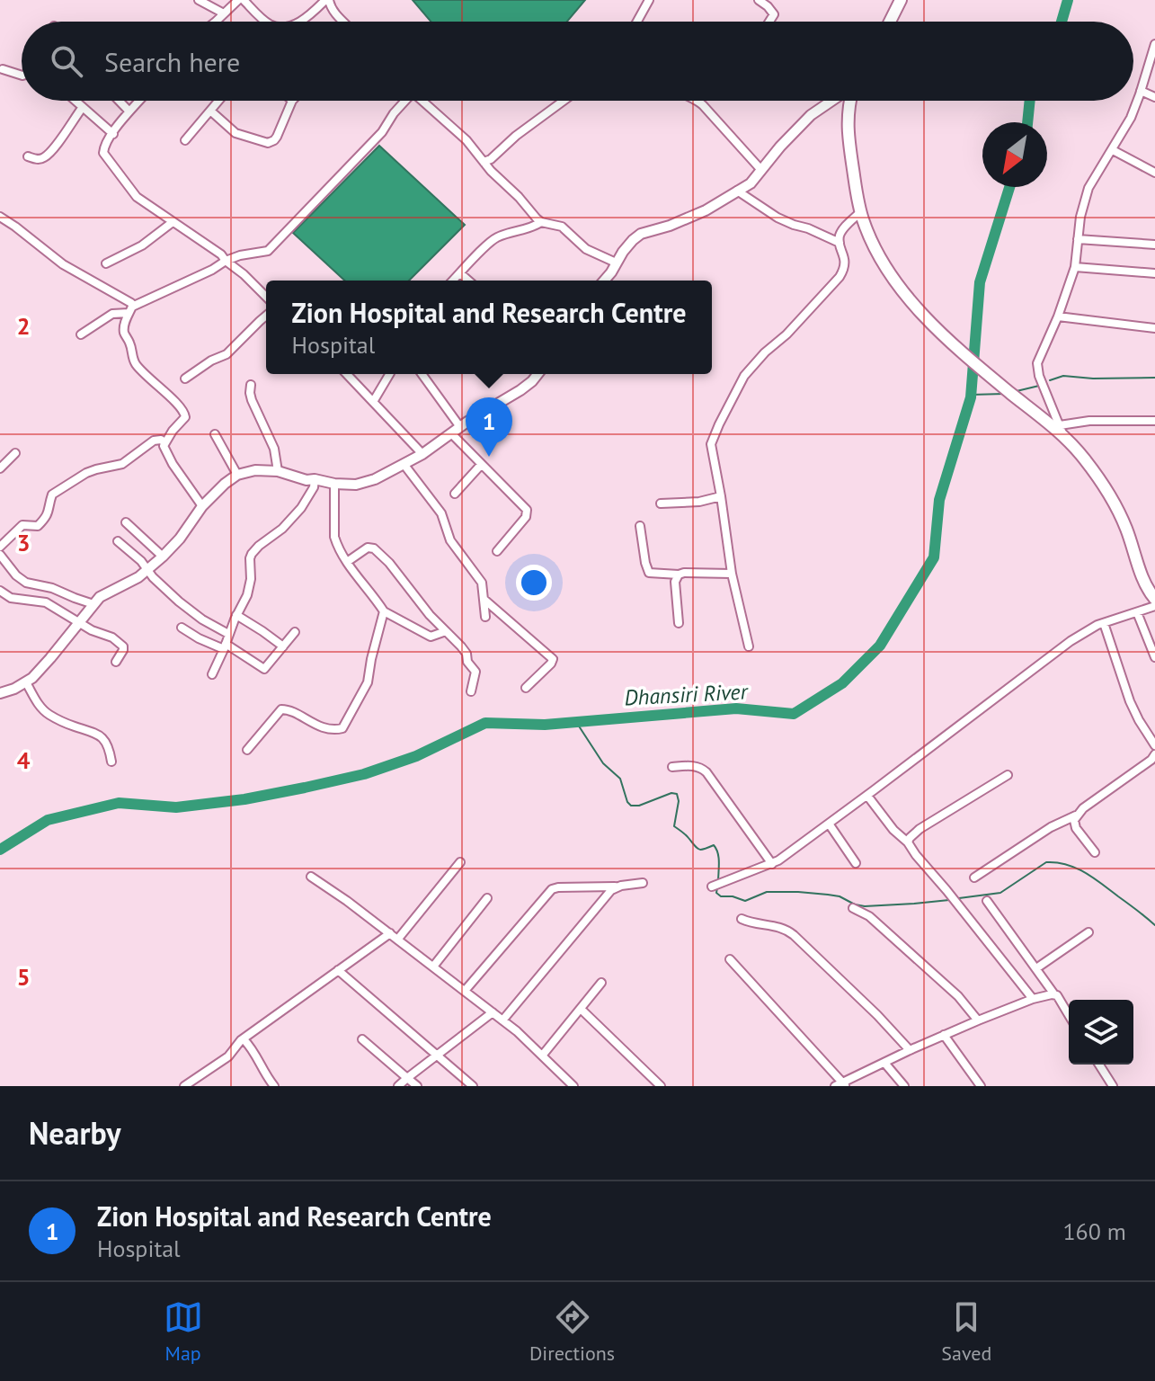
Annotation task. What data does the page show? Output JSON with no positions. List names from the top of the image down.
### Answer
{
  "water": ["Dhansiri River"],
  "north": "bottom left",
  "page": {
    "search": "Search here",
    "popup": ["Zion Hospital and Research Centre", "Hospital"],
    "pins": "1",
    "heading": "Nearby",
    "list": [
      {
        "mark": "1",
        "name": "Zion Hospital and Research Centre",
        "note": "Hospital",
        "value": "160 m"
      }
    ],
    "nav": ["Map", "Directions", "Saved"]
  },
  "grid": {
    "rows": [
      "2",
      "3",
      "4",
      "5"
    ]
  }
}
